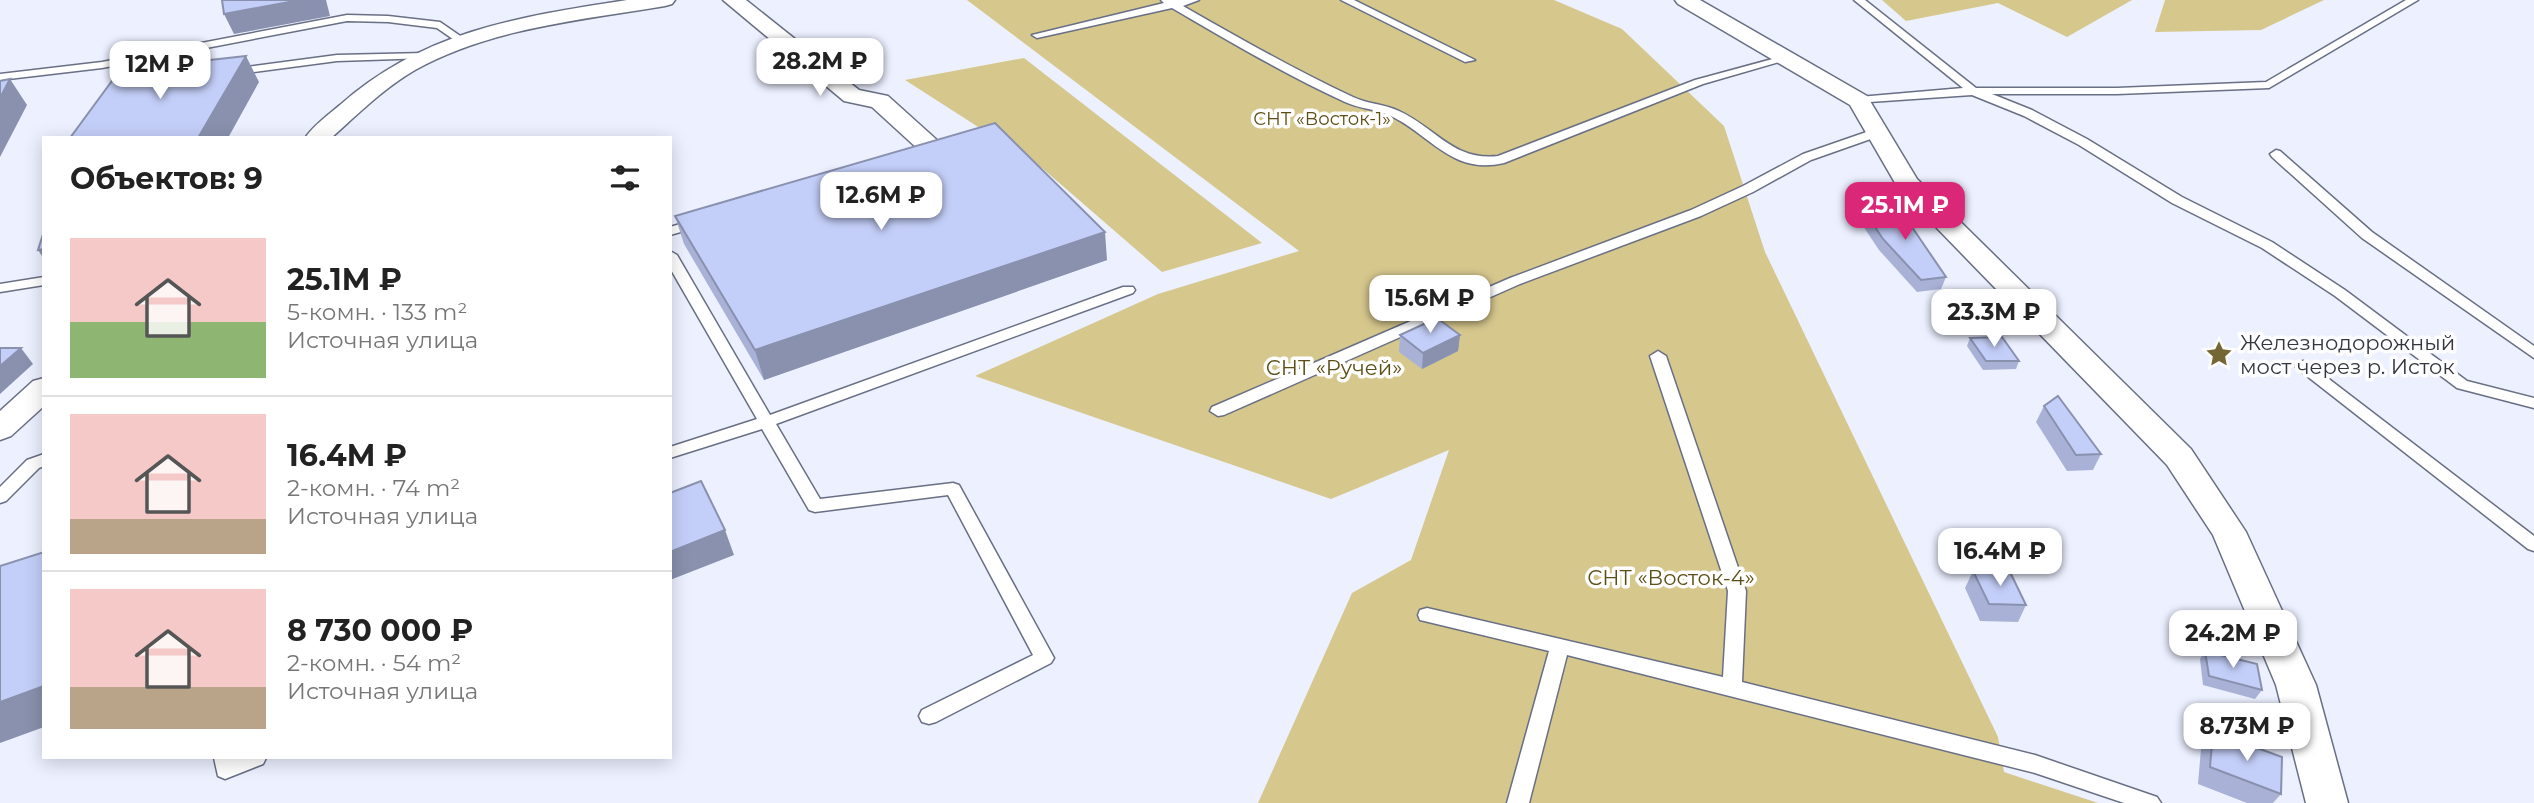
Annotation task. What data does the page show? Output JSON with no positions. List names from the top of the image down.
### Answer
{
  "parks": ["СНТ «Восток-1»", "СНТ «Ручей»", "СНТ «Восток-4»"],
  "places": {
    "place": ["Железнодорожный мост через р. Исток"]
  },
  "page": {
    "price": [
      "28.2M ₽",
      "12M ₽",
      "12.6M ₽",
      "25.1M ₽",
      "15.6M ₽",
      "23.3M ₽",
      "16.4M ₽",
      "24.2M ₽",
      "8.73M ₽"
    ],
    "heading": "Объектов: 9",
    "list": [
      {
        "name": "25.1M ₽",
        "note": "5-комн. · 133 m² · Источная улица"
      },
      {
        "name": "16.4M ₽",
        "note": "2-комн. · 74 m² · Источная улица"
      },
      {
        "name": "8 730 000 ₽",
        "note": "2-комн. · 54 m² · Источная улица"
      }
    ]
  }
}
